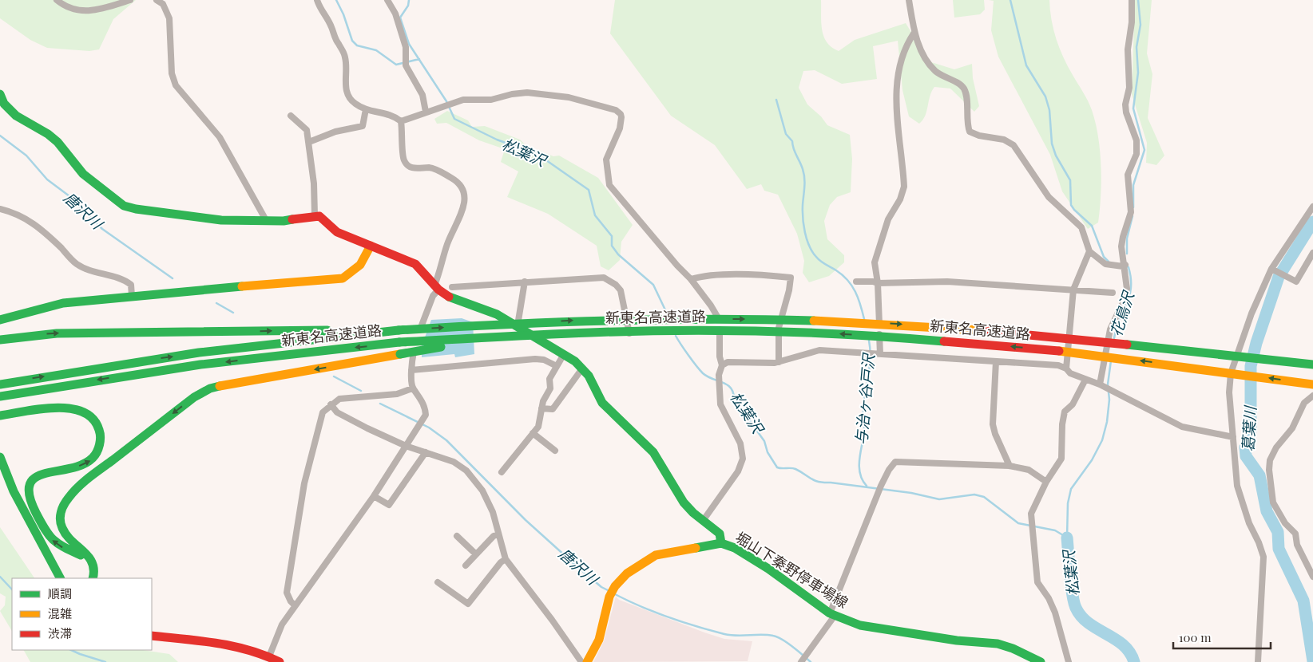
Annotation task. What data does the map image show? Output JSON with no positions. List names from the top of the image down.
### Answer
{
  "streets": {
    "main road": ["新東名高速道路", "堀山下秦野停車場線"]
  },
  "water": [
    "松葉沢",
    "唐沢川",
    "花鳥沢",
    "与治ヶ谷戸沢",
    "葛葉川"
  ],
  "legend": ["順調", "混雑", "渋滞"],
  "scale_bar": "100 m"
}
